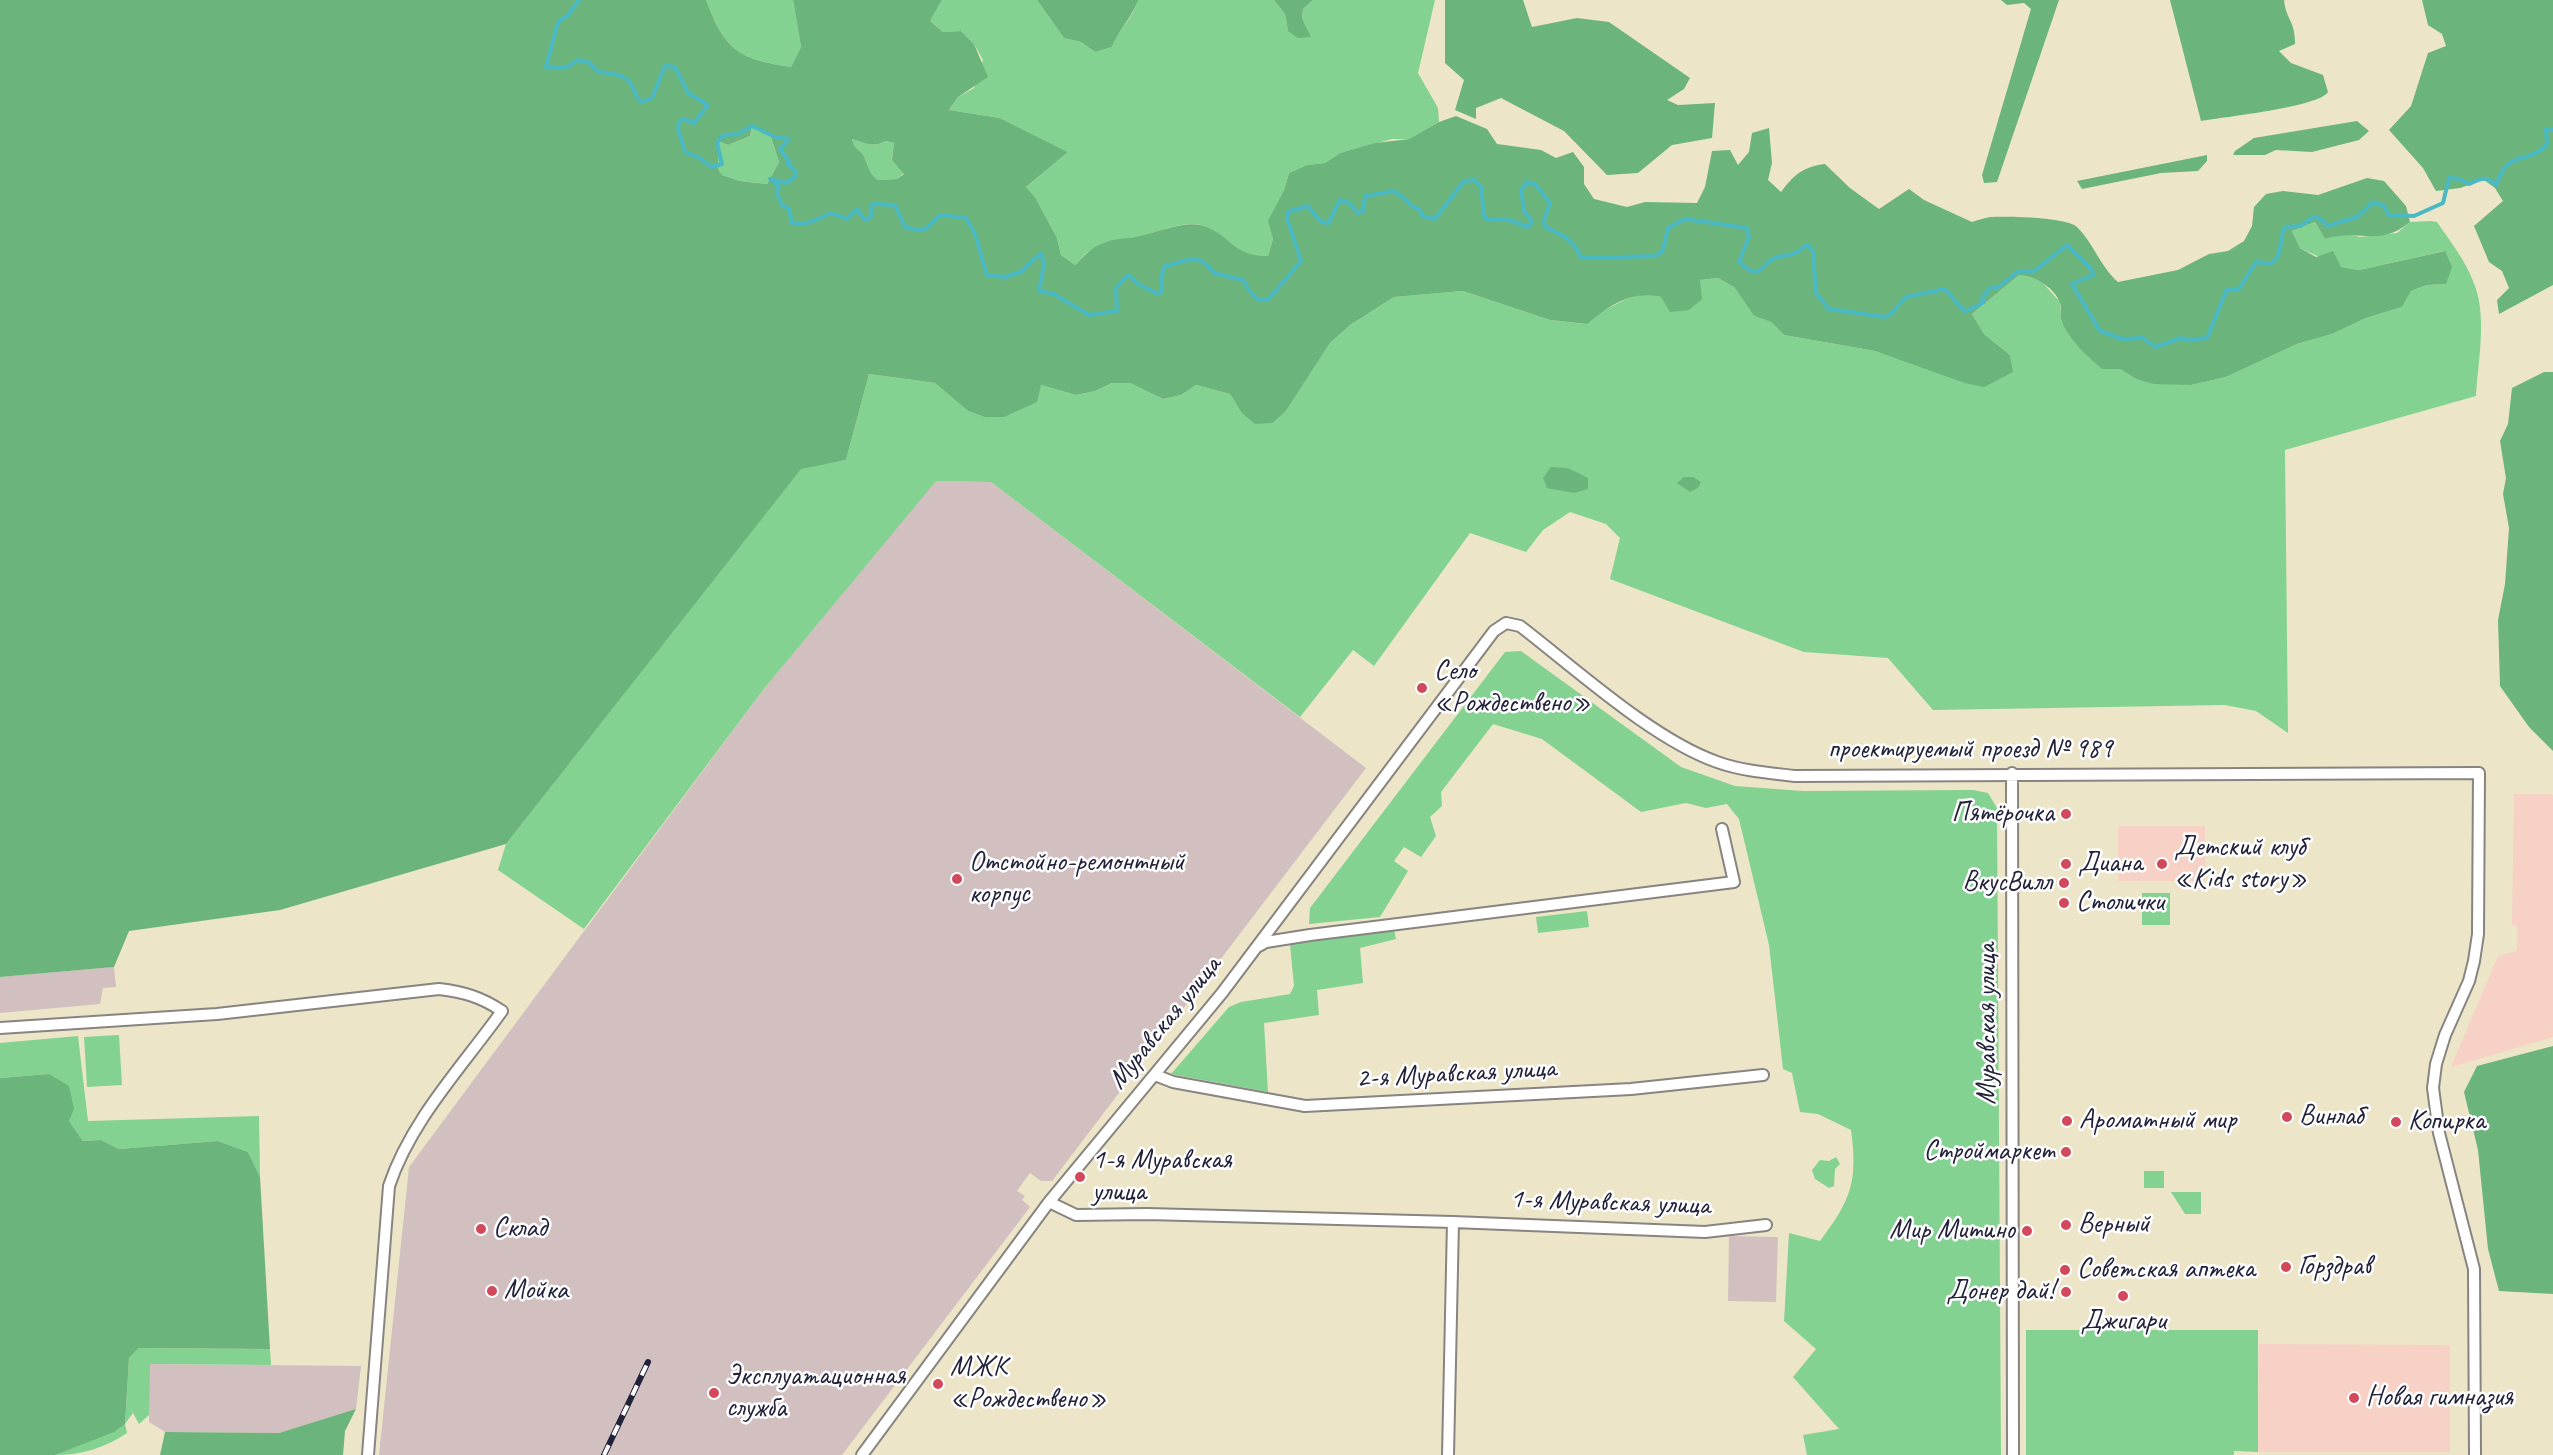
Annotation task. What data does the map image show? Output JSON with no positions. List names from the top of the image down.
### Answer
{
  "streets": {
    "street": [
      "проектируемый проезд № 989",
      "Муравская улица",
      "2-я Муравская улица",
      "1-я Муравская улица"
    ]
  },
  "crossings": [
    ["проектируемый проезд № 989", "Муравская улица"],
    ["Муравская улица", "2-я Муравская улица"],
    ["Муравская улица", "1-я Муравская улица"]
  ],
  "places": [
    "Село «Рождествено»",
    "Пятёрочка",
    "Диана",
    "Детский клуб «Kids story»",
    "Отстойно-ремонтный корпус",
    "ВкусВилл",
    "Столички",
    "Винлаб",
    "Ароматный мир",
    "Копирка",
    "Строймаркет",
    "1-я Муравская улица",
    "Верный",
    "Склад",
    "Мир Митино",
    "Горздрав",
    "Советская аптека",
    "Мойка",
    "Донер дай!",
    "Джигари",
    "МЖК «Рождествено»",
    "Эксплуатационная служба",
    "Новая гимназия"
  ]
}
